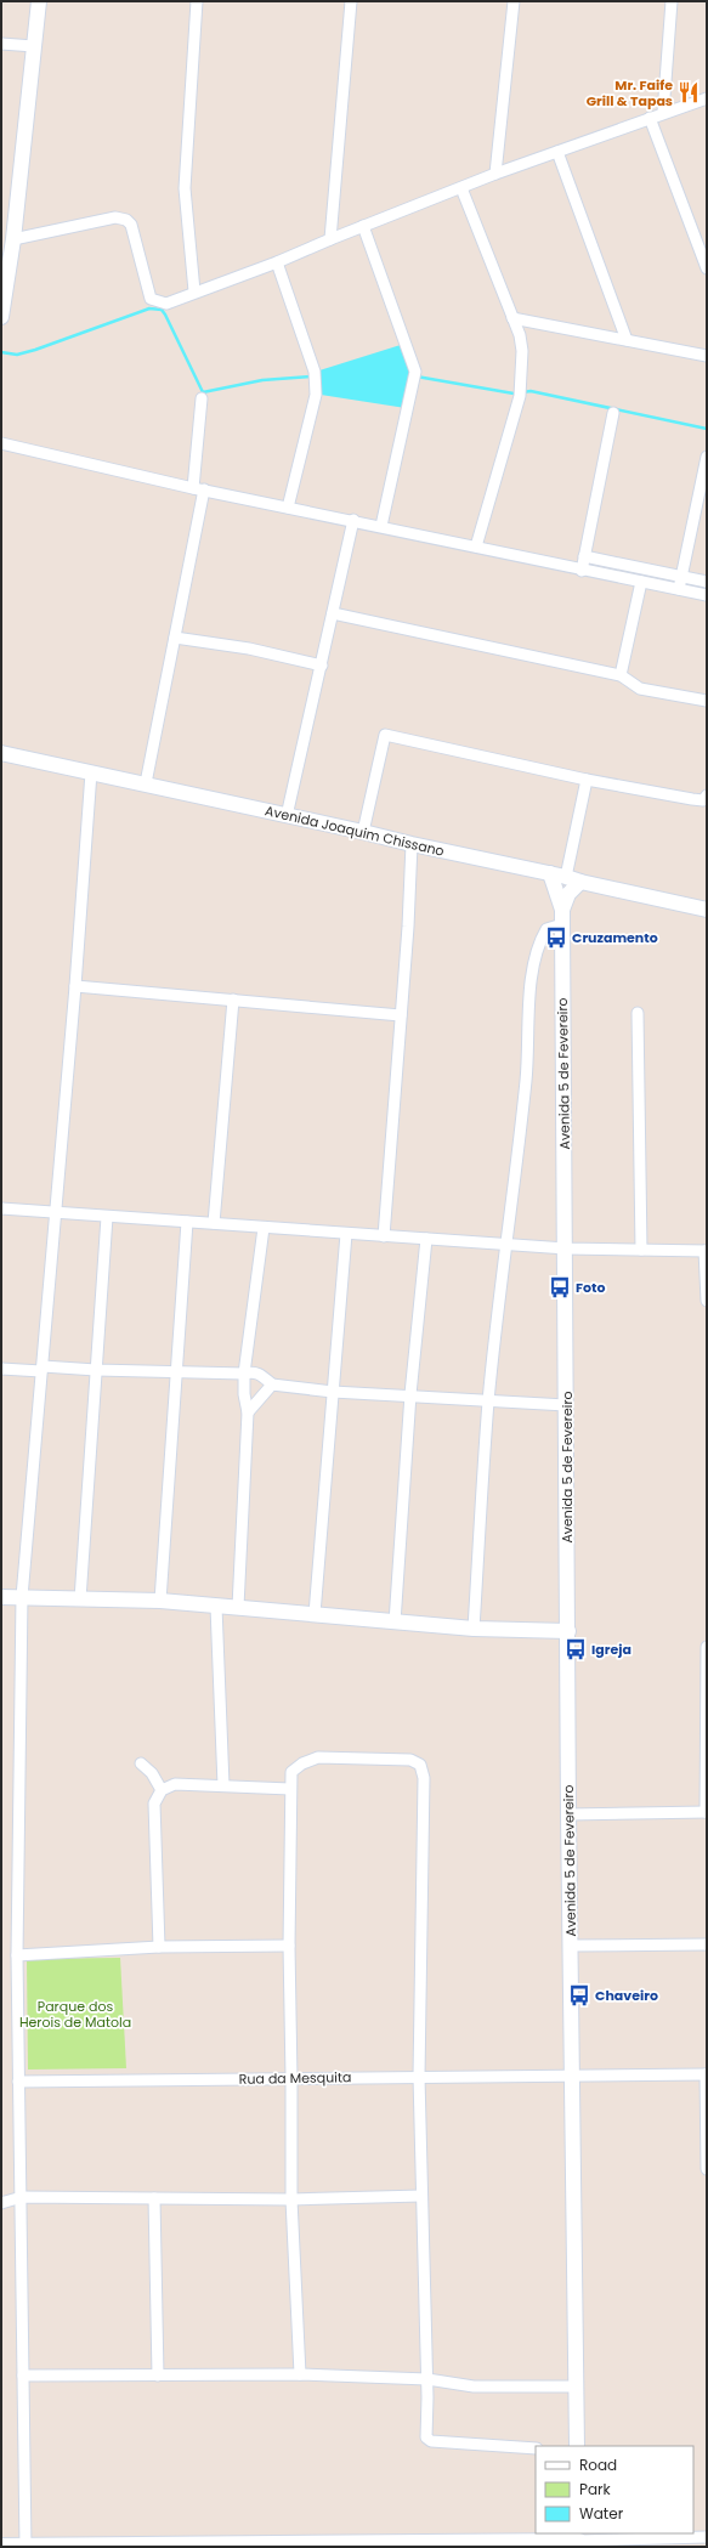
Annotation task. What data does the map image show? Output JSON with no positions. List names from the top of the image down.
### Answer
{
  "streets": {
    "street": ["Avenida Joaquim Chissano", "Avenida 5 de Fevereiro", "Rua da Mesquita"]
  },
  "crossings": [
    ["Avenida 5 de Fevereiro", "Rua da Mesquita"]
  ],
  "parks": ["Parque dos Herois de Matola"],
  "places": {
    "restaurant": ["Mr. Faife Grill & Tapas"],
    "bus stop": [
      "Cruzamento",
      "Foto",
      "Igreja",
      "Chaveiro"
    ]
  },
  "legend": ["Road", "Park", "Water"]
}
